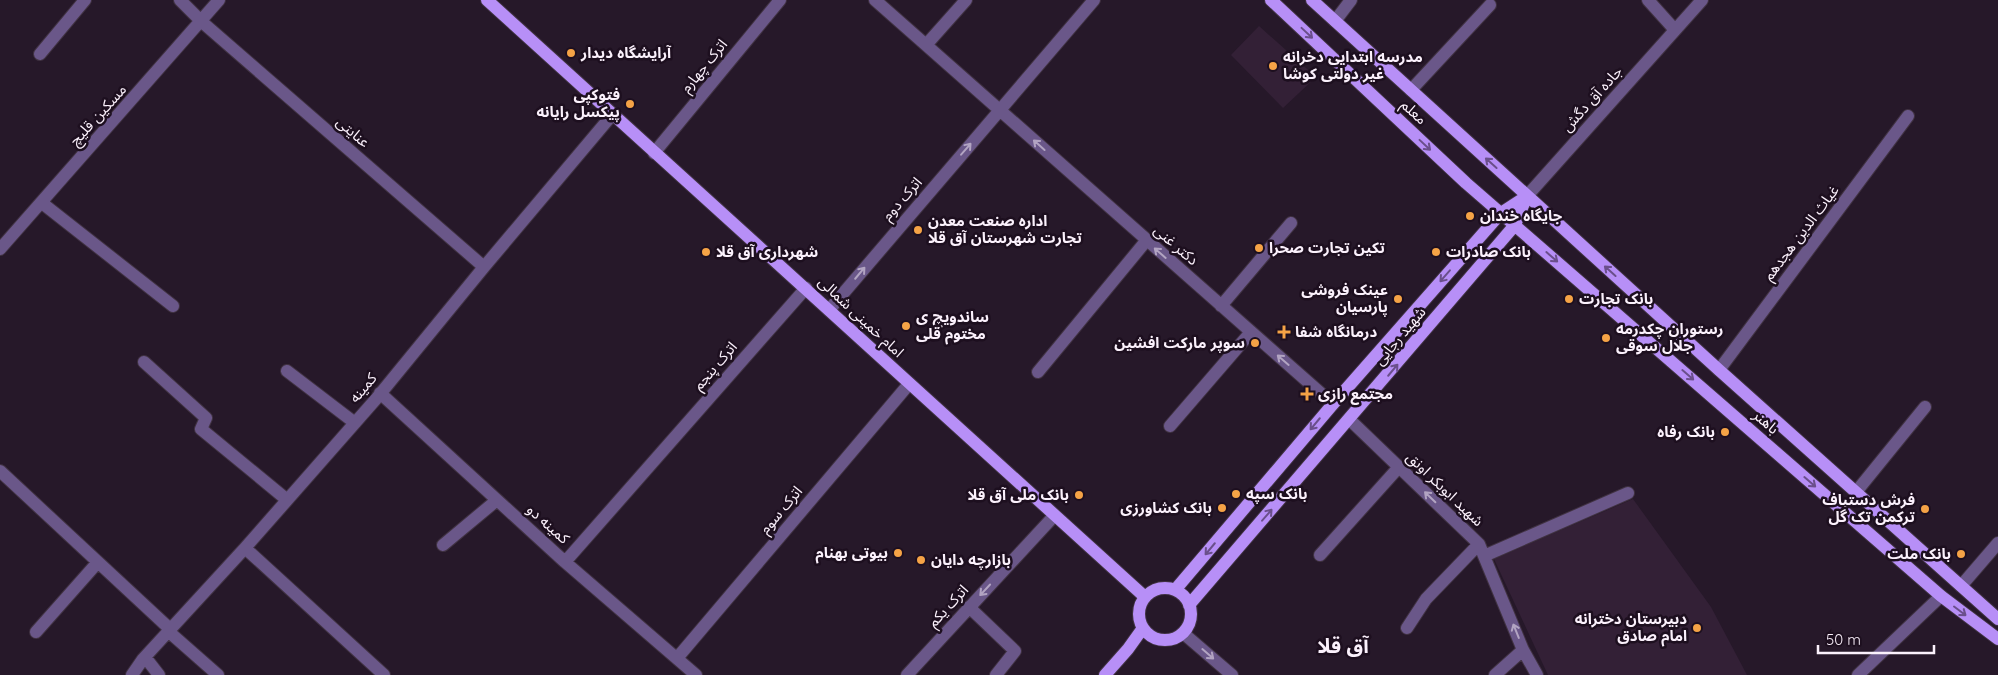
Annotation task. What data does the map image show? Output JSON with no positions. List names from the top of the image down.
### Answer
{
  "streets": {
    "main road": [
      "جاده آق دگش",
      "معلم",
      "امام خمینی شمالی",
      "شهید رجایی",
      "باهنر"
    ],
    "street": [
      "اترک چهارم",
      "مسکین قلیچ",
      "عنایتی",
      "اترک دوم",
      "غیاث الدین هجدهم",
      "دکتر غنی",
      "اترک پنجم",
      "کمینه",
      "شهید ابوبکر اونق",
      "اترک سوم",
      "کمینه دو",
      "اترک یکم"
    ]
  },
  "crossings": [
    ["اترک چهارم", "امام خمینی شمالی"],
    ["جاده آق دگش", "معلم"],
    ["جاده آق دگش", "شهید رجایی"],
    ["جاده آق دگش", "باهنر"],
    ["معلم", "شهید رجایی"],
    ["معلم", "باهنر"],
    ["مسکین قلیچ", "عنایتی"],
    ["عنایتی", "کمینه"],
    ["اترک دوم", "دکتر غنی"],
    ["اترک دوم", "امام خمینی شمالی"],
    ["غیاث الدین هجدهم", "باهنر"],
    ["دکتر غنی", "شهید رجایی"],
    ["امام خمینی شمالی", "شهید رجایی"],
    ["امام خمینی شمالی", "اترک پنجم"],
    ["امام خمینی شمالی", "کمینه"],
    ["امام خمینی شمالی", "اترک سوم"],
    ["امام خمینی شمالی", "اترک یکم"],
    ["شهید رجایی", "باهنر"],
    ["شهید رجایی", "شهید ابوبکر اونق"],
    ["اترک پنجم", "کمینه دو"],
    ["کمینه", "کمینه دو"],
    ["اترک سوم", "کمینه دو"]
  ],
  "one_way": [
    "اترک دوم",
    "دکتر غنی",
    "شهید ابوبکر اونق",
    "اترک یکم"
  ],
  "districts": ["آق قلا"],
  "places": {
    "other": [
      "آرایشگاه دیدار",
      "مدرسه ابتدایی دخرانه غیر دولتی کوشا",
      "فتوکپی پیکسل رایانه",
      "جایگاه خندان",
      "اداره صنعت معدن تجارت شهرستان آق قلا",
      "تکین تجارت صحرا",
      "شهرداری آق قلا",
      "بانک صادرات",
      "عینک فروشی پارسیان",
      "بانک تجارت",
      "ساندویچ ی مختوم قلی",
      "رستوران چکدرمه جلال سوقی",
      "سوپر مارکت افشین",
      "بانک رفاه",
      "بانک سپه",
      "بانک ملی آق قلا",
      "بانک کشاورزی",
      "فرش دستباف ترکمن تک گل",
      "بیوتی بهنام",
      "بانک ملت",
      "بازارچه دایان",
      "دبیرستان دخترانه امام صادق"
    ],
    "health": ["درمانگاه شفا", "مجتمع رازی"]
  },
  "scale_bar": "50 m"
}
